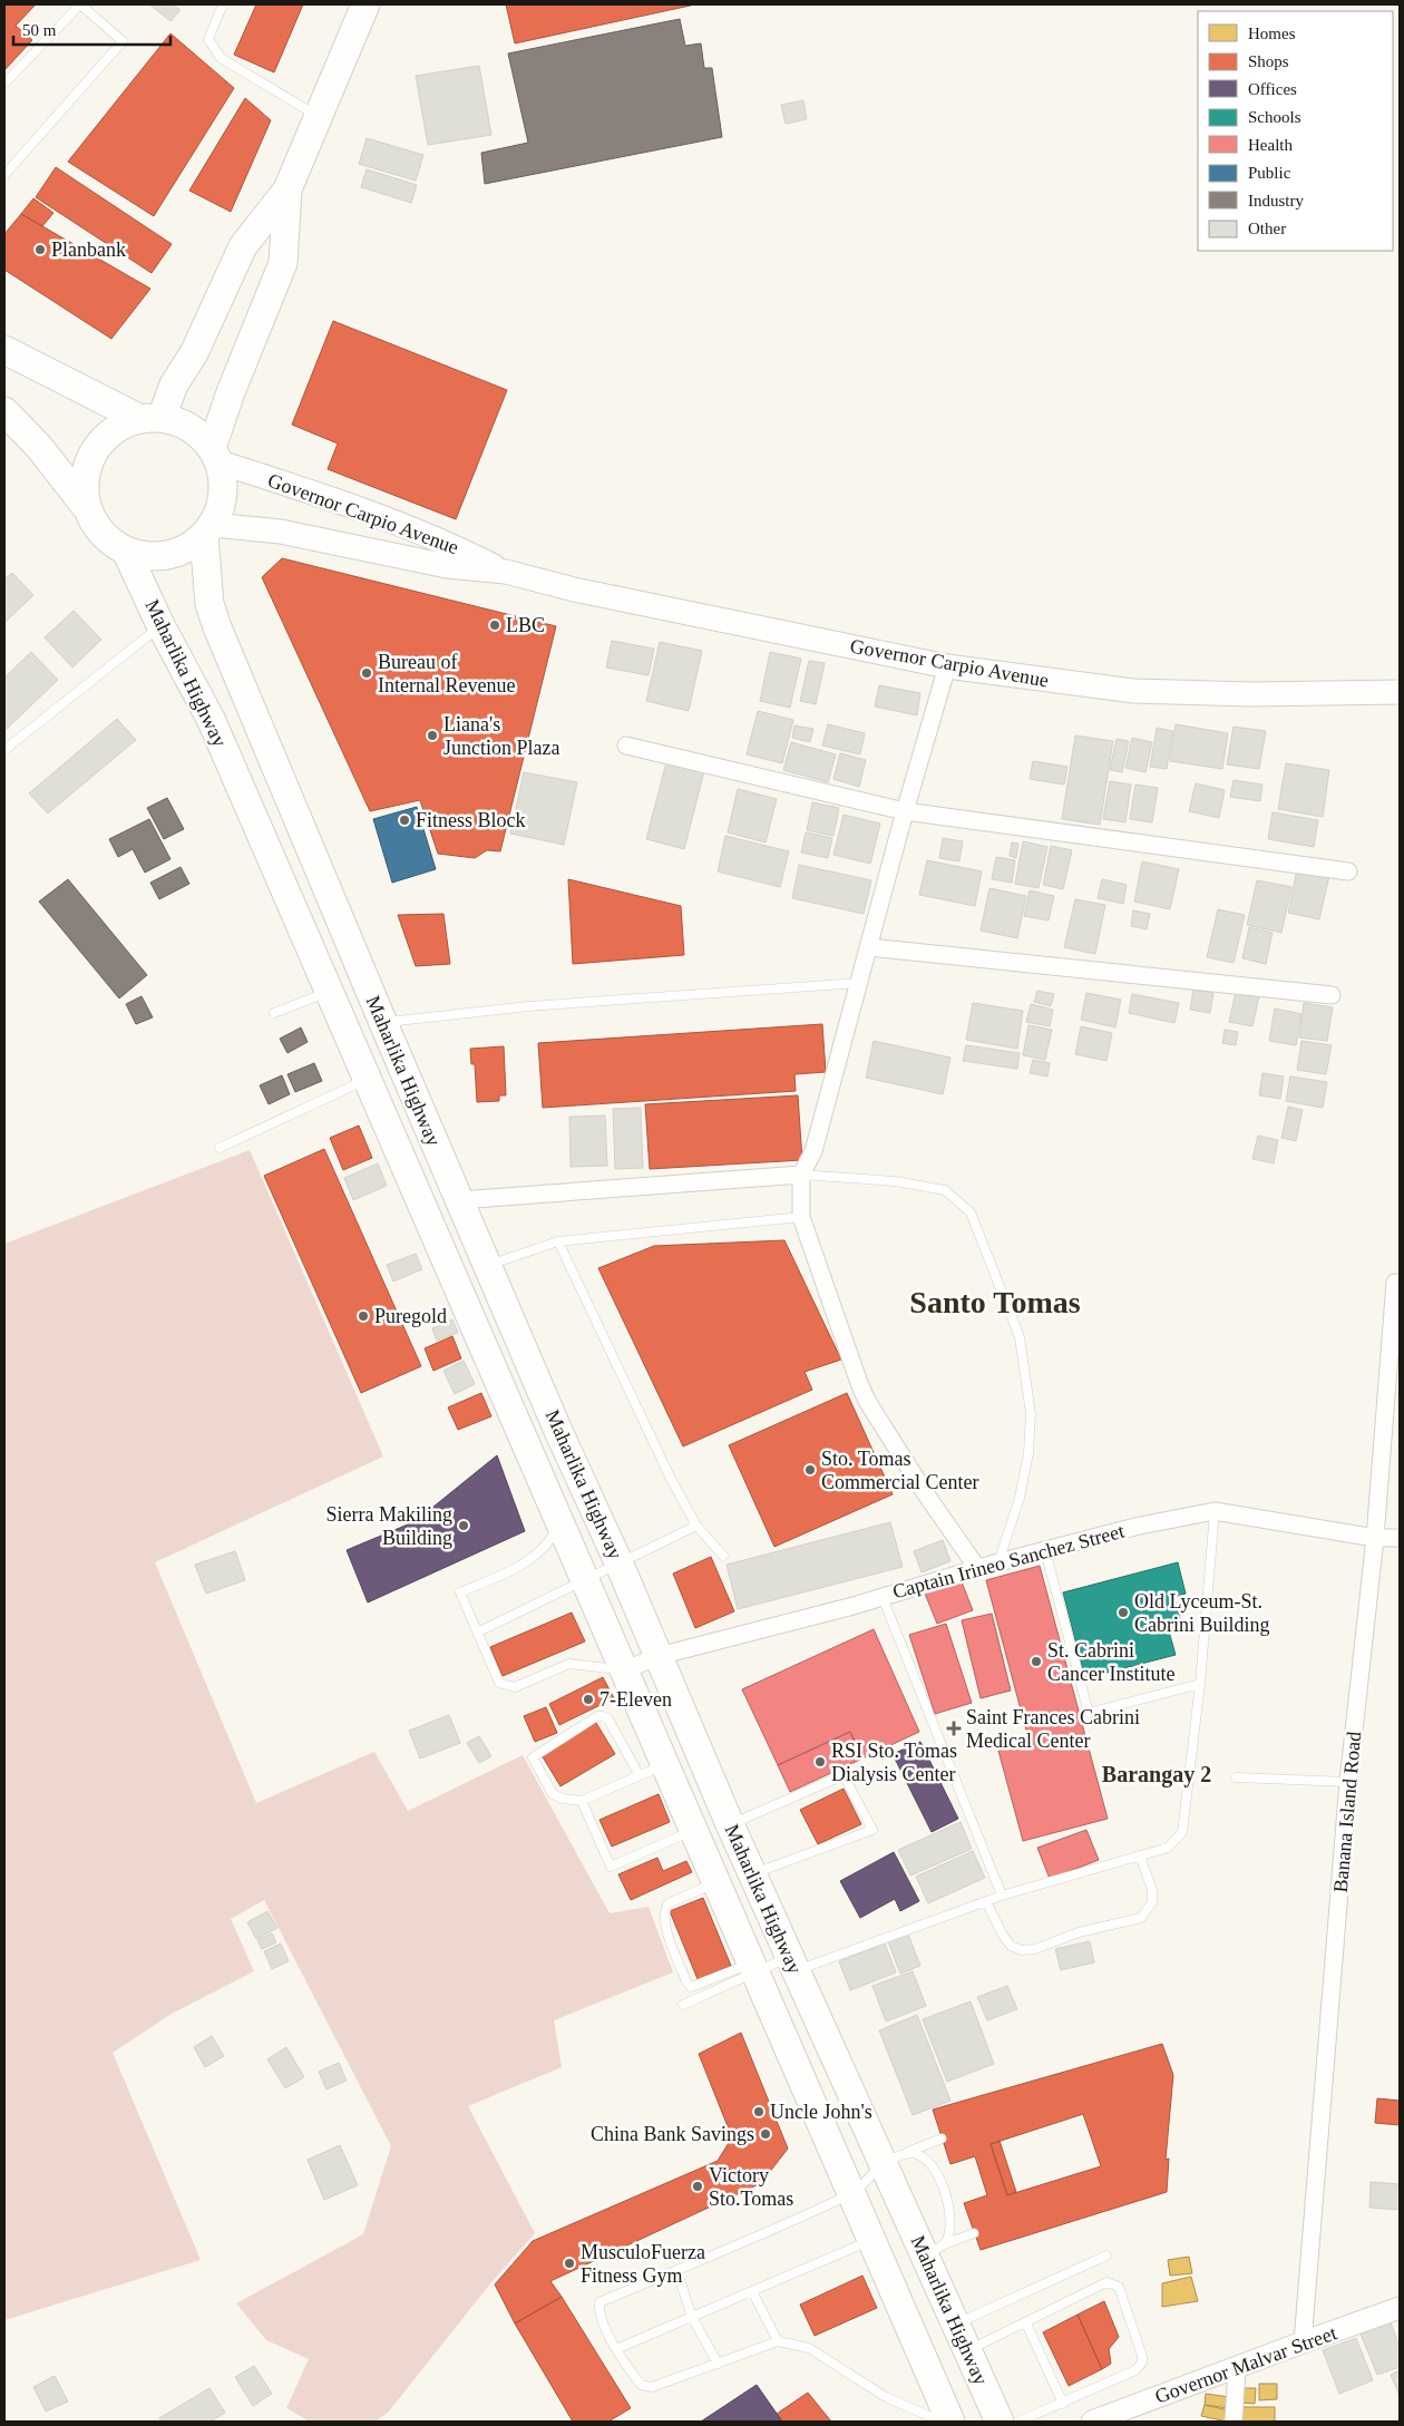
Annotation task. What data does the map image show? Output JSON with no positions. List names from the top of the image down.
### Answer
{
  "streets": {
    "highway": ["Maharlika Highway"],
    "main road": ["Governor Carpio Avenue"],
    "street": ["Captain Irineo Sanchez Street", "Banana Island Road", "Governor Malvar Street"]
  },
  "crossings": [
    ["Governor Carpio Avenue", "Maharlika Highway"],
    ["Maharlika Highway", "Captain Irineo Sanchez Street"],
    ["Captain Irineo Sanchez Street", "Banana Island Road"],
    ["Banana Island Road", "Governor Malvar Street"]
  ],
  "districts": ["Santo Tomas", "Barangay 2"],
  "places": {
    "other": [
      "Planbank",
      "LBC",
      "Bureau of Internal Revenue",
      "Liana's Junction Plaza",
      "Fitness Block",
      "Puregold",
      "Sto. Tomas Commercial Center",
      "Sierra Makiling Building",
      "Old Lyceum-St. Cabrini Building",
      "St. Cabrini Cancer Institute",
      "7-Eleven",
      "RSI Sto. Tomas Dialysis Center",
      "Uncle John's",
      "China Bank Savings",
      "Victory Sto.Tomas",
      "MusculoFuerza Fitness Gym"
    ],
    "health": ["Saint Frances Cabrini Medical Center"]
  },
  "legend": [
    "Homes",
    "Shops",
    "Offices",
    "Schools",
    "Health",
    "Public",
    "Industry",
    "Other"
  ],
  "scale_bar": "50 m"
}
